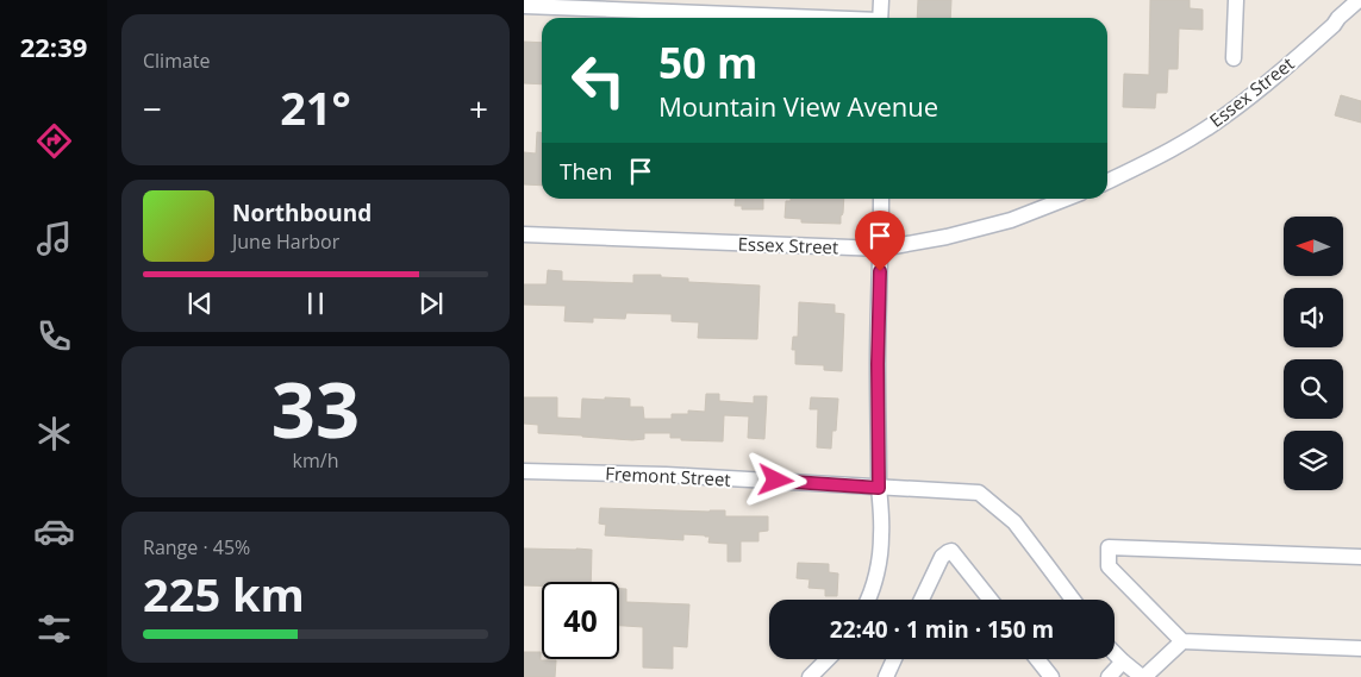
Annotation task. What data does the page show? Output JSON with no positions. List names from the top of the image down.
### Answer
{
  "streets": {
    "street": ["Essex Street", "Fremont Street"]
  },
  "north": "left",
  "page": {
    "tabs": "22:39",
    "tile": [
      "Climate",
      ["33", "km/h"],
      ["Range · 45%", "225 km"]
    ],
    "turn": ["50 m", "Mountain View Avenue"],
    "heat": ["−", "21°", "+"],
    "then": "Then",
    "song": ["Northbound", "June Harbor"],
    "limit": "40",
    "trip": "22:40 · 1 min · 150 m"
  }
}
